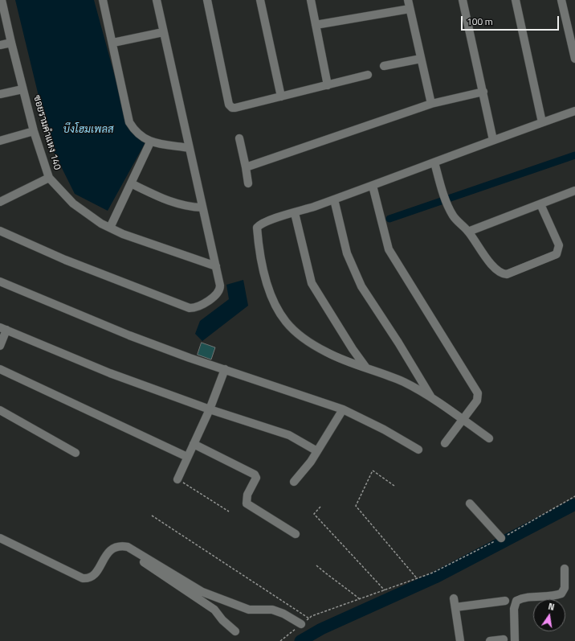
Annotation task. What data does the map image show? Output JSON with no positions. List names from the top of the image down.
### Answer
{
  "streets": {
    "street": ["ซอยรามคำแหง 140"]
  },
  "water": ["บึงโฮมเพลส"],
  "scale_bar": "100 m",
  "north": "top"
}
